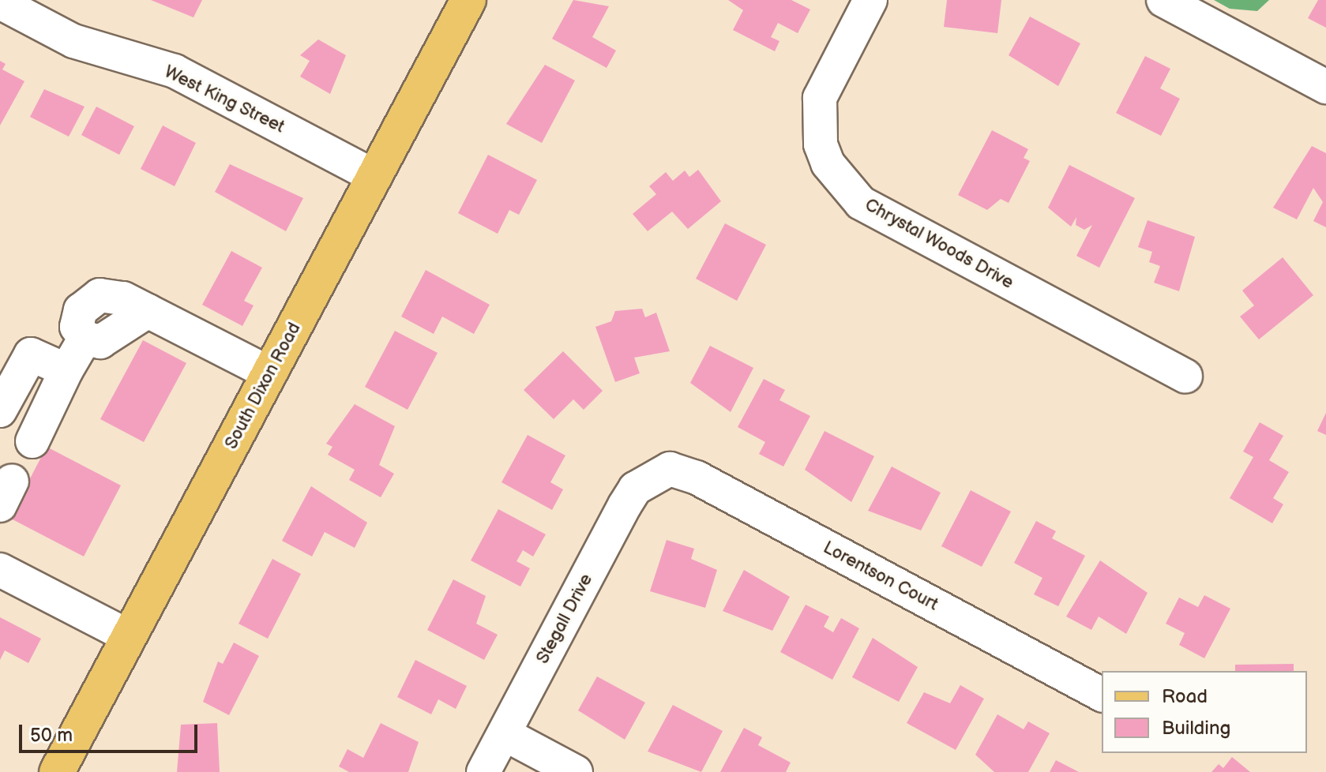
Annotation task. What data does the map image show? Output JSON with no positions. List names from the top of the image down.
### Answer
{
  "streets": {
    "main road": ["South Dixon Road"],
    "street": [
      "West King Street",
      "Chrystal Woods Drive",
      "Lorentson Court",
      "Stegall Drive"
    ]
  },
  "crossings": [
    ["West King Street", "South Dixon Road"],
    ["Lorentson Court", "Stegall Drive"]
  ],
  "legend": ["Road", "Building"],
  "scale_bar": "50 m"
}
